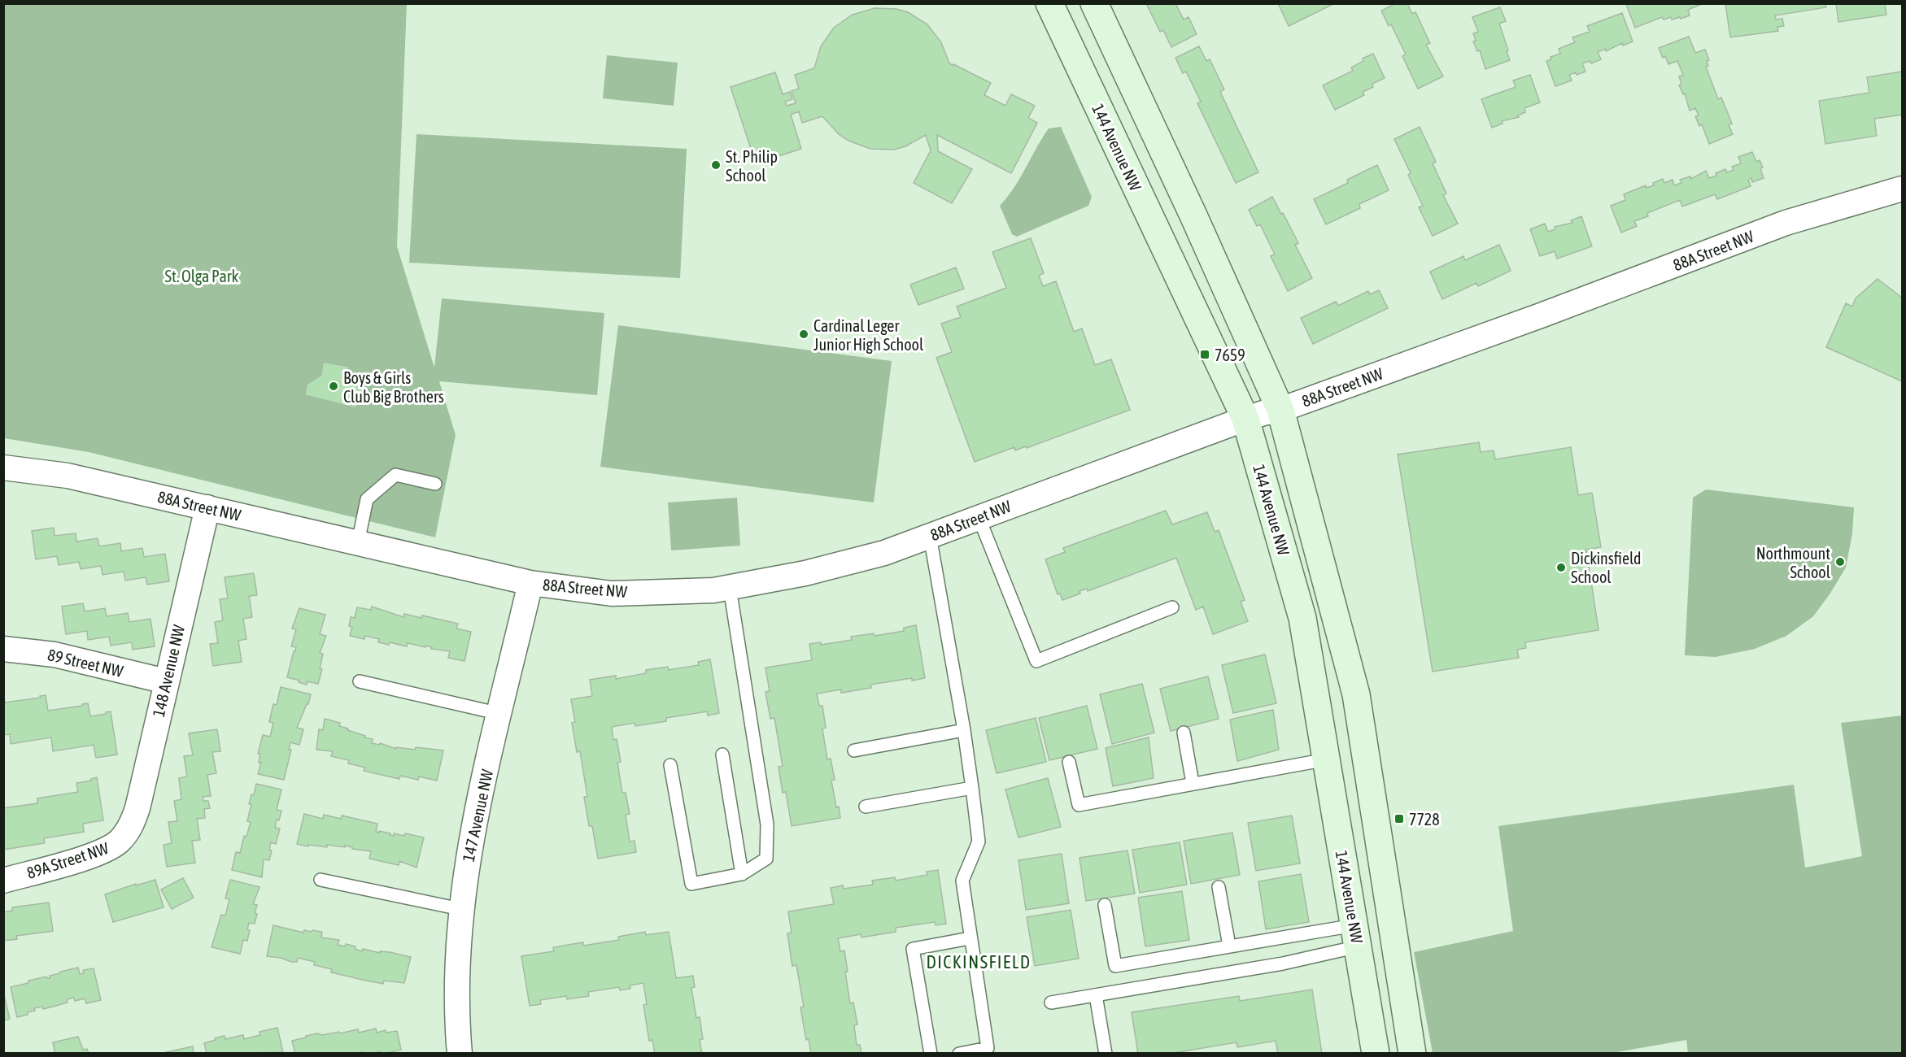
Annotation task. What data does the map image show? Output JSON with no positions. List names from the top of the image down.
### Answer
{
  "streets": {
    "street": [
      "144 Avenue NW",
      "88A Street NW",
      "89 Street NW",
      "148 Avenue NW",
      "147 Avenue NW",
      "89A Street NW"
    ]
  },
  "crossings": [
    ["144 Avenue NW", "88A Street NW"],
    ["88A Street NW", "148 Avenue NW"],
    ["88A Street NW", "147 Avenue NW"],
    ["89 Street NW", "148 Avenue NW"],
    ["148 Avenue NW", "89A Street NW"]
  ],
  "districts": ["DICKINSFIELD"],
  "parks": ["St. Olga Park"],
  "places": {
    "other": [
      "St. Philip School",
      "Cardinal Leger Junior High School",
      "Boys & Girls Club Big Brothers",
      "Northmount School",
      "Dickinsfield School"
    ],
    "transit": ["7659", "7728"]
  }
}
